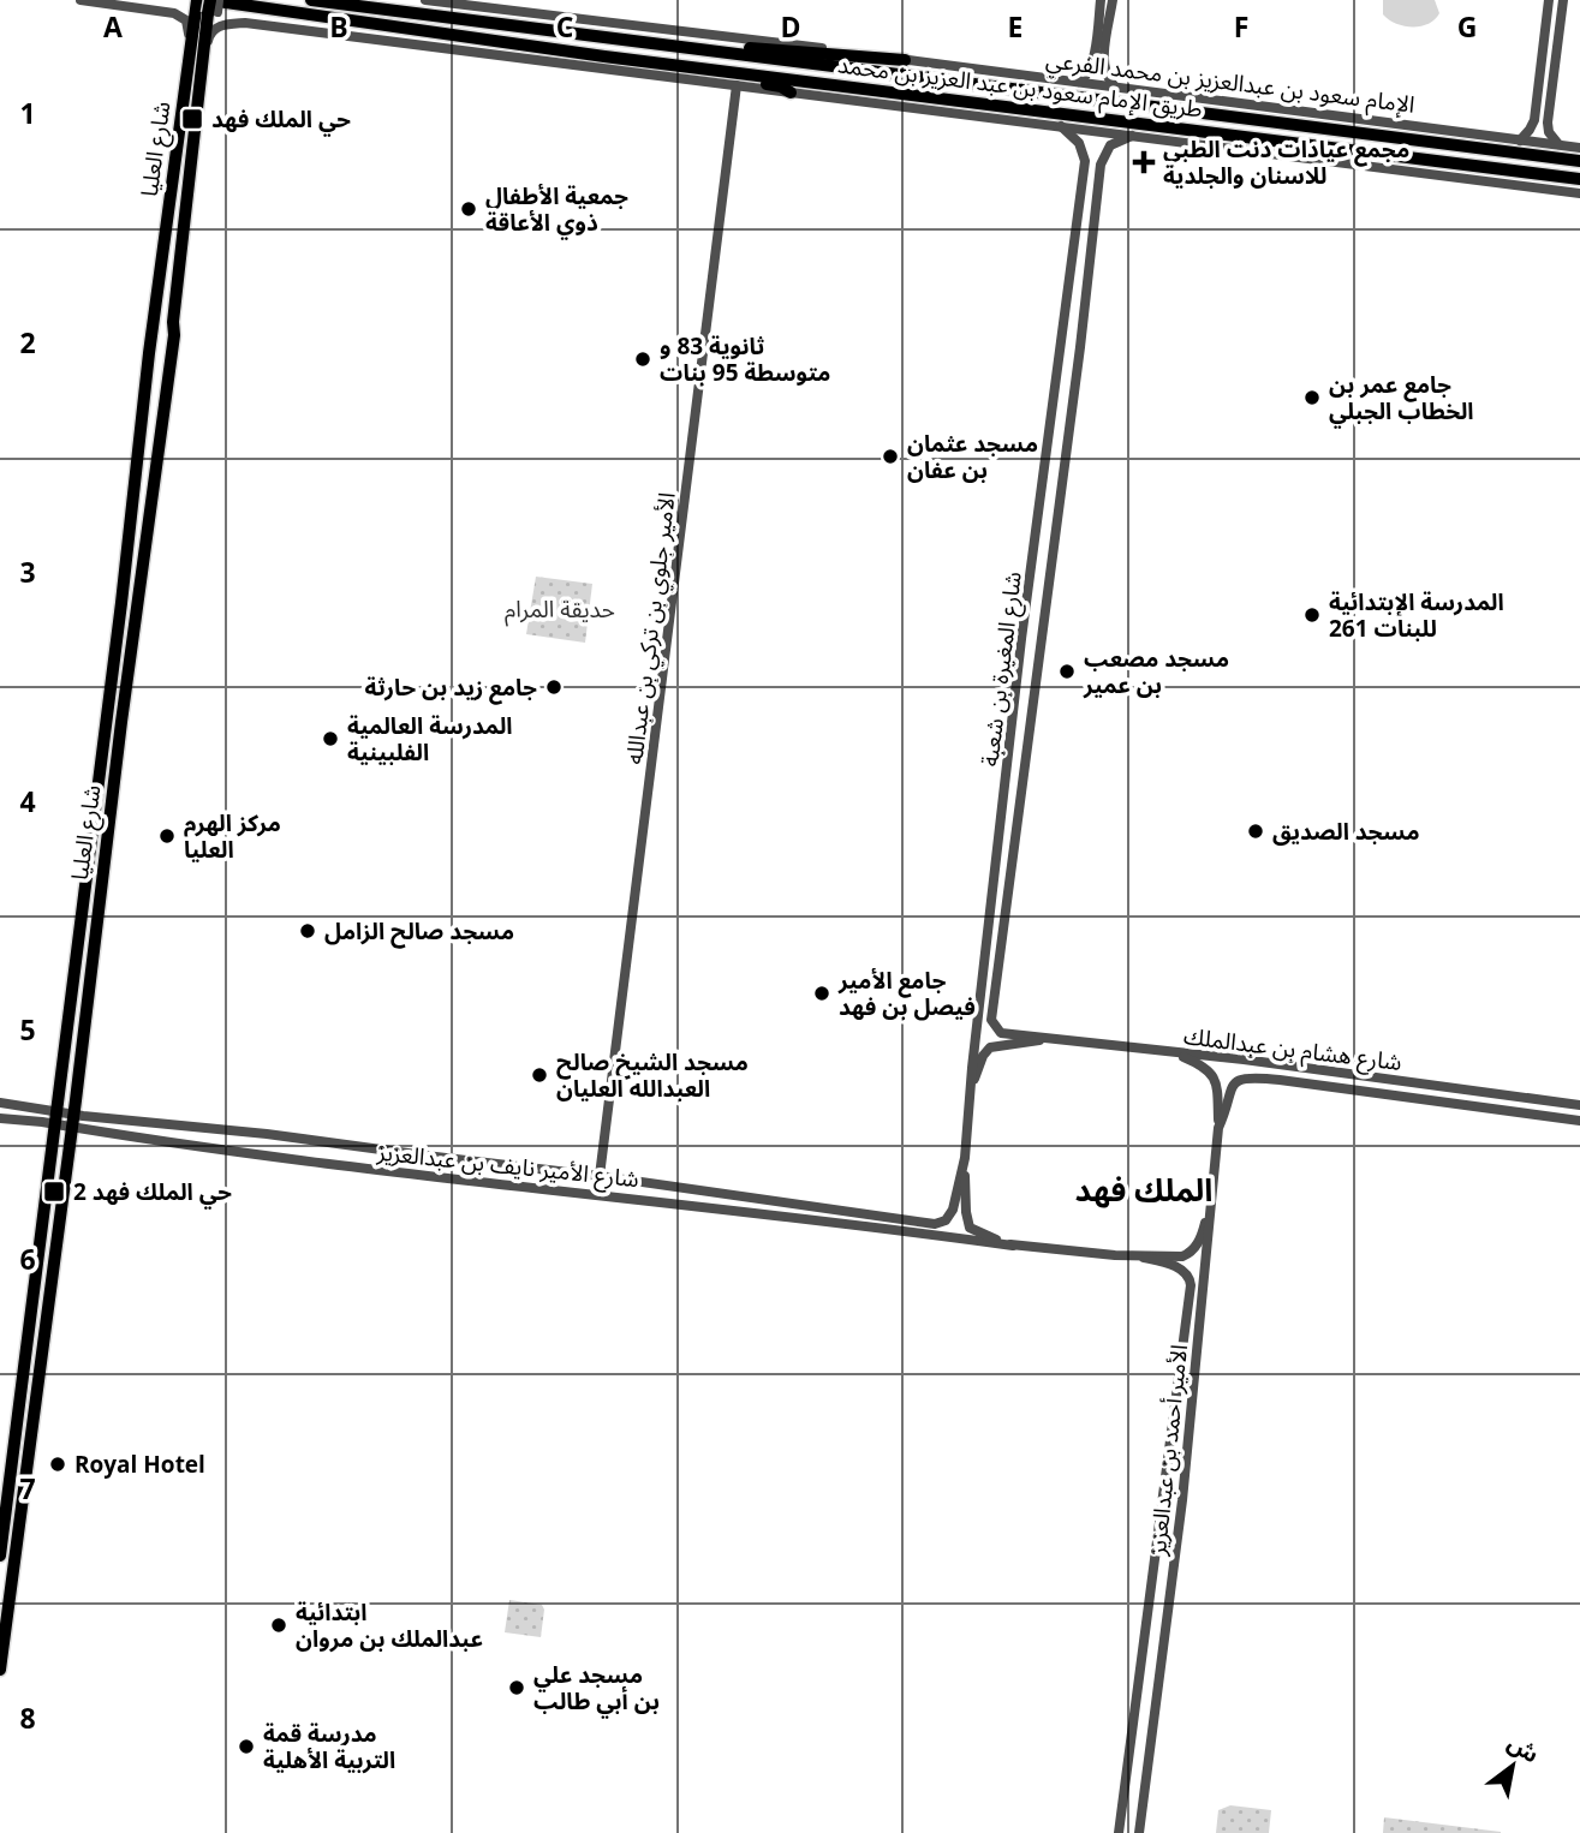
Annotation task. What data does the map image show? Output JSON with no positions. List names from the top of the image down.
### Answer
{
  "streets": {
    "main road": ["طريق الإمام سعود بن عبد العزيز بن محمد", "شارع العليا"],
    "street": [
      "الإمام سعود بن عبدالعزيز بن محمد الفرعي",
      "الأمير جلوي بن تركي بن عبدالله",
      "شارع المغيرة بن شعبة",
      "شارع هشام بن عبدالملك",
      "شارع الأمير نايف بن عبدالعزيز",
      "الأمير أحمد بن عبدالعزيز"
    ]
  },
  "crossings": [
    ["طريق الإمام سعود بن عبد العزيز بن محمد", "شارع العليا"],
    ["شارع العليا", "شارع الأمير نايف بن عبدالعزيز"],
    ["الأمير جلوي بن تركي بن عبدالله", "شارع الأمير نايف بن عبدالعزيز"],
    ["شارع المغيرة بن شعبة", "شارع هشام بن عبدالملك"],
    ["شارع المغيرة بن شعبة", "شارع الأمير نايف بن عبدالعزيز"],
    ["شارع المغيرة بن شعبة", "الأمير أحمد بن عبدالعزيز"],
    ["شارع هشام بن عبدالملك", "شارع الأمير نايف بن عبدالعزيز"],
    ["شارع هشام بن عبدالملك", "الأمير أحمد بن عبدالعزيز"],
    ["شارع الأمير نايف بن عبدالعزيز", "الأمير أحمد بن عبدالعزيز"]
  ],
  "districts": ["الملك فهد"],
  "parks": ["حديقة المرام"],
  "places": {
    "transit": ["حي الملك فهد", "حي الملك فهد 2"],
    "health": ["مجمع عيادات دنت الطبي للاسنان والجلدية"],
    "other": [
      "جمعية الأطفال ذوي الأعاقة",
      "ثانوية 83 و متوسطة 95 بنات",
      "جامع عمر بن الخطاب الجبلي",
      "مسجد عثمان بن عفان",
      "المدرسة الإبتدائية 261 للبنات",
      "مسجد مصعب بن عمير",
      "جامع زيد بن حارثة",
      "المدرسة العالمية الفلبينية",
      "مسجد الصديق",
      "مركز الهرم العليا",
      "مسجد صالح الزامل",
      "جامع الأمير فيصل بن فهد",
      "مسجد الشيخ صالح العبدالله العليان",
      "Royal Hotel",
      "ابتدائية عبدالملك بن مروان",
      "مسجد علي بن أبي طالب",
      "مدرسة قمة التربية الأهلية"
    ]
  },
  "north": "top right",
  "grid": {
    "columns": [
      "A",
      "B",
      "C",
      "D",
      "E",
      "F",
      "G"
    ],
    "rows": [
      "1",
      "2",
      "3",
      "4",
      "5",
      "6",
      "7",
      "8"
    ]
  }
}
